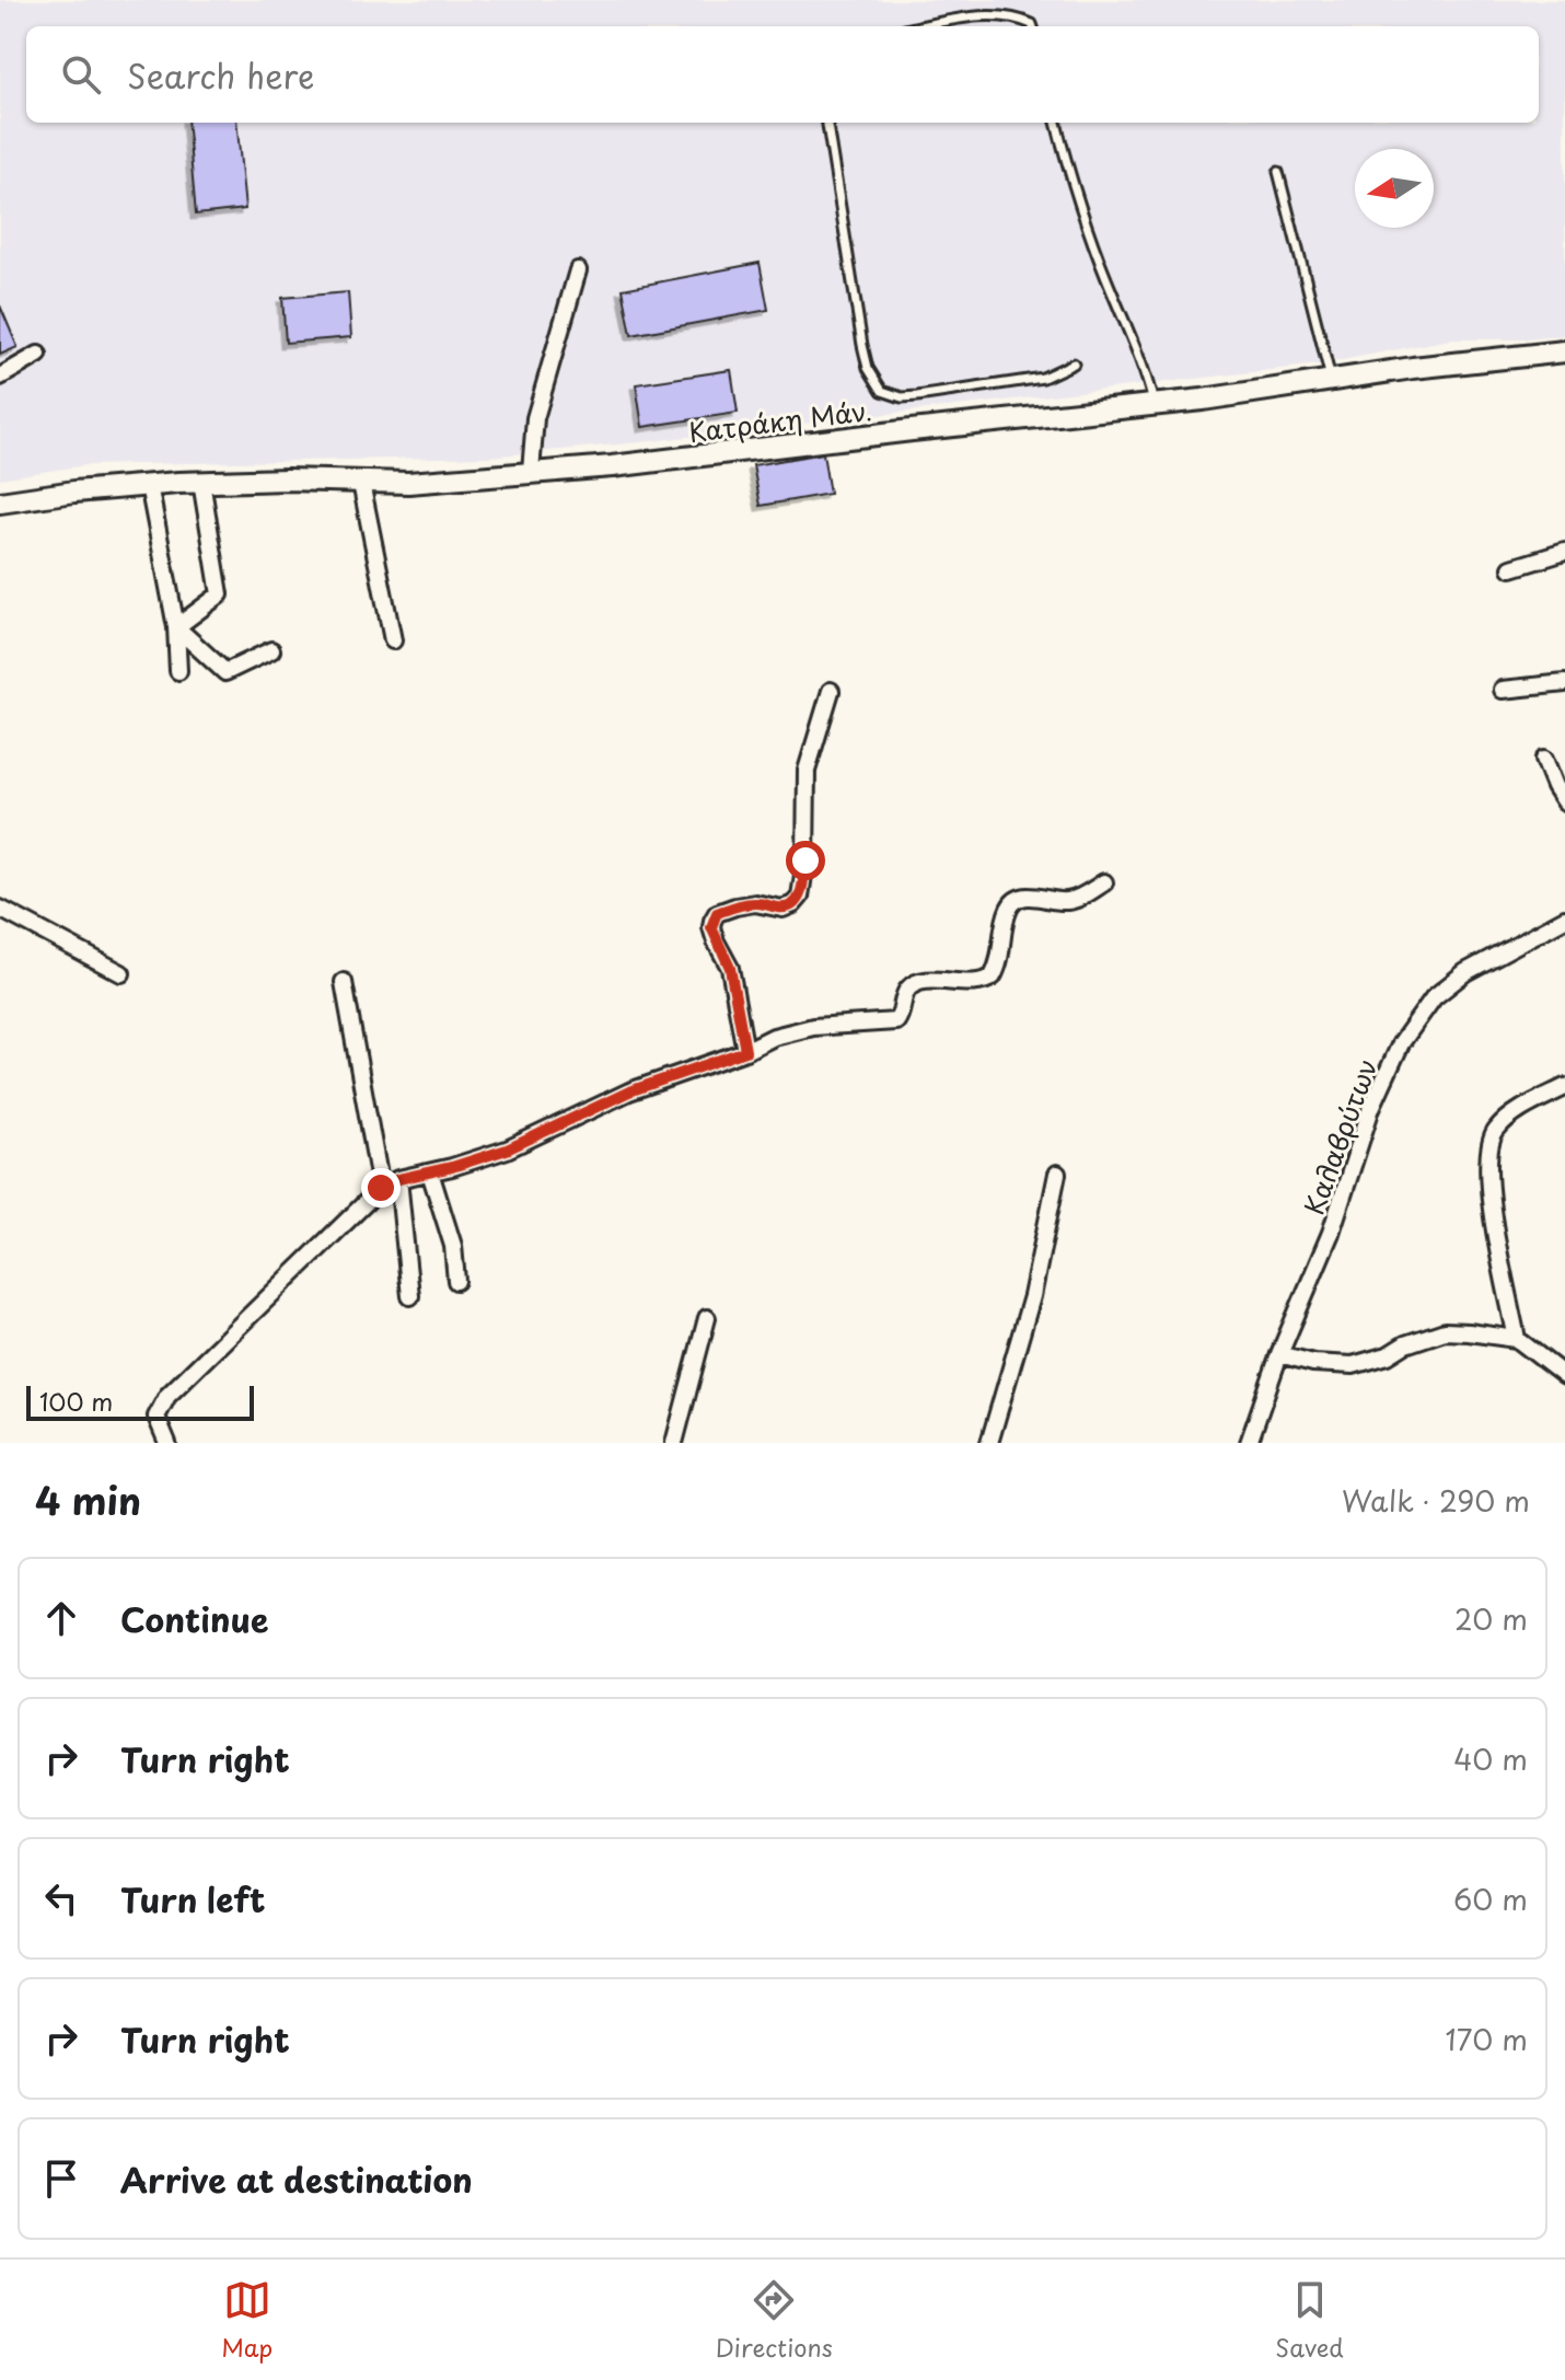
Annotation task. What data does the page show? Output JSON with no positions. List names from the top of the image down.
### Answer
{
  "streets": {
    "street": ["Κατράκη Μάν.", "Καλαβρύτων"]
  },
  "scale_bar": "100 m",
  "north": "left",
  "page": {
    "search": "Search here",
    "scale": "100 m",
    "heading": ["4 min", "Walk · 290 m"],
    "list": [
      ["Continue", "20 m"],
      ["Turn right", "40 m"],
      ["Turn left", "60 m"],
      ["Turn right", "170 m"],
      "Arrive at destination"
    ],
    "nav": ["Map", "Directions", "Saved"]
  }
}
